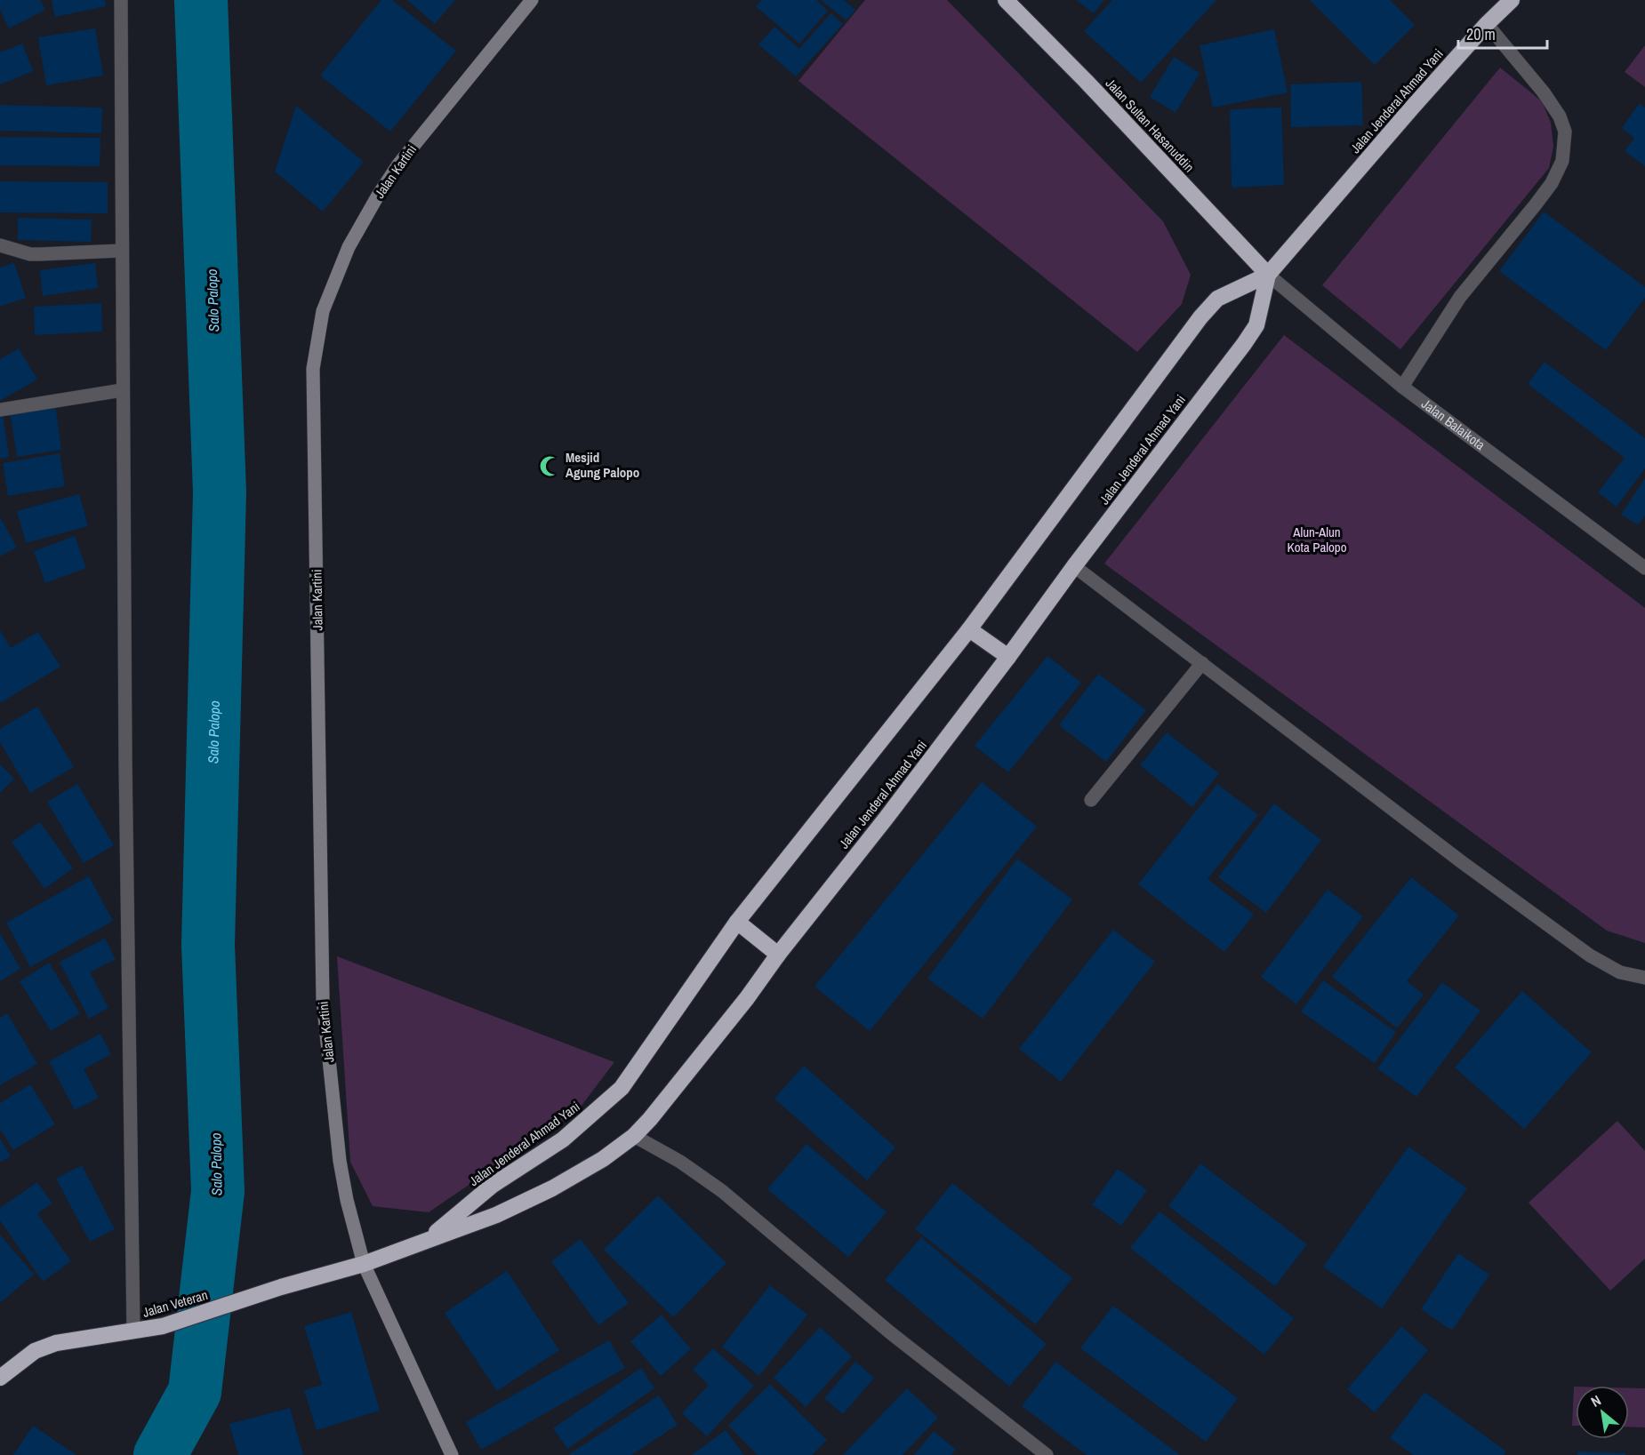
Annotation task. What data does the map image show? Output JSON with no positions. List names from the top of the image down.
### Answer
{
  "streets": {
    "highway": ["Jalan Jenderal Ahmad Yani", "Jalan Sultan Hasanuddin", "Jalan Veteran"],
    "street": ["Jalan Kartini", "Jalan Balaikota"]
  },
  "crossings": [
    ["Jalan Jenderal Ahmad Yani", "Jalan Sultan Hasanuddin"],
    ["Jalan Jenderal Ahmad Yani", "Jalan Kartini"],
    ["Jalan Jenderal Ahmad Yani", "Jalan Balaikota"],
    ["Jalan Jenderal Ahmad Yani", "Jalan Veteran"],
    ["Jalan Sultan Hasanuddin", "Jalan Balaikota"],
    ["Jalan Kartini", "Jalan Veteran"]
  ],
  "water": ["Salo Palopo"],
  "parks": ["Alun-Alun Kota Palopo"],
  "places": {
    "mosque": ["Mesjid Agung Palopo"]
  },
  "scale_bar": "20 m",
  "north": "top left"
}
